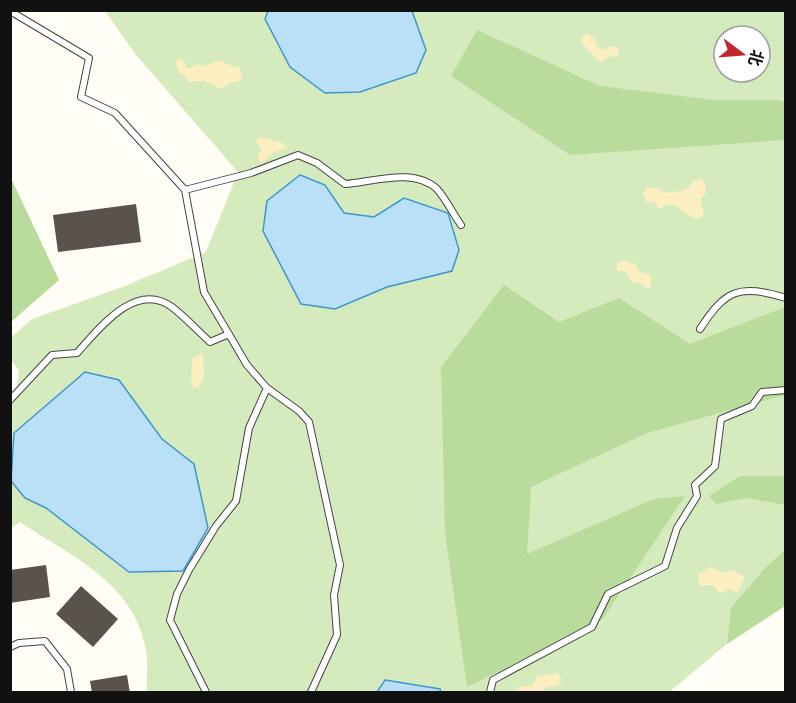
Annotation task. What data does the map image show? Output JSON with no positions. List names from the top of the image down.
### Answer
{
  "north": "right"
}
